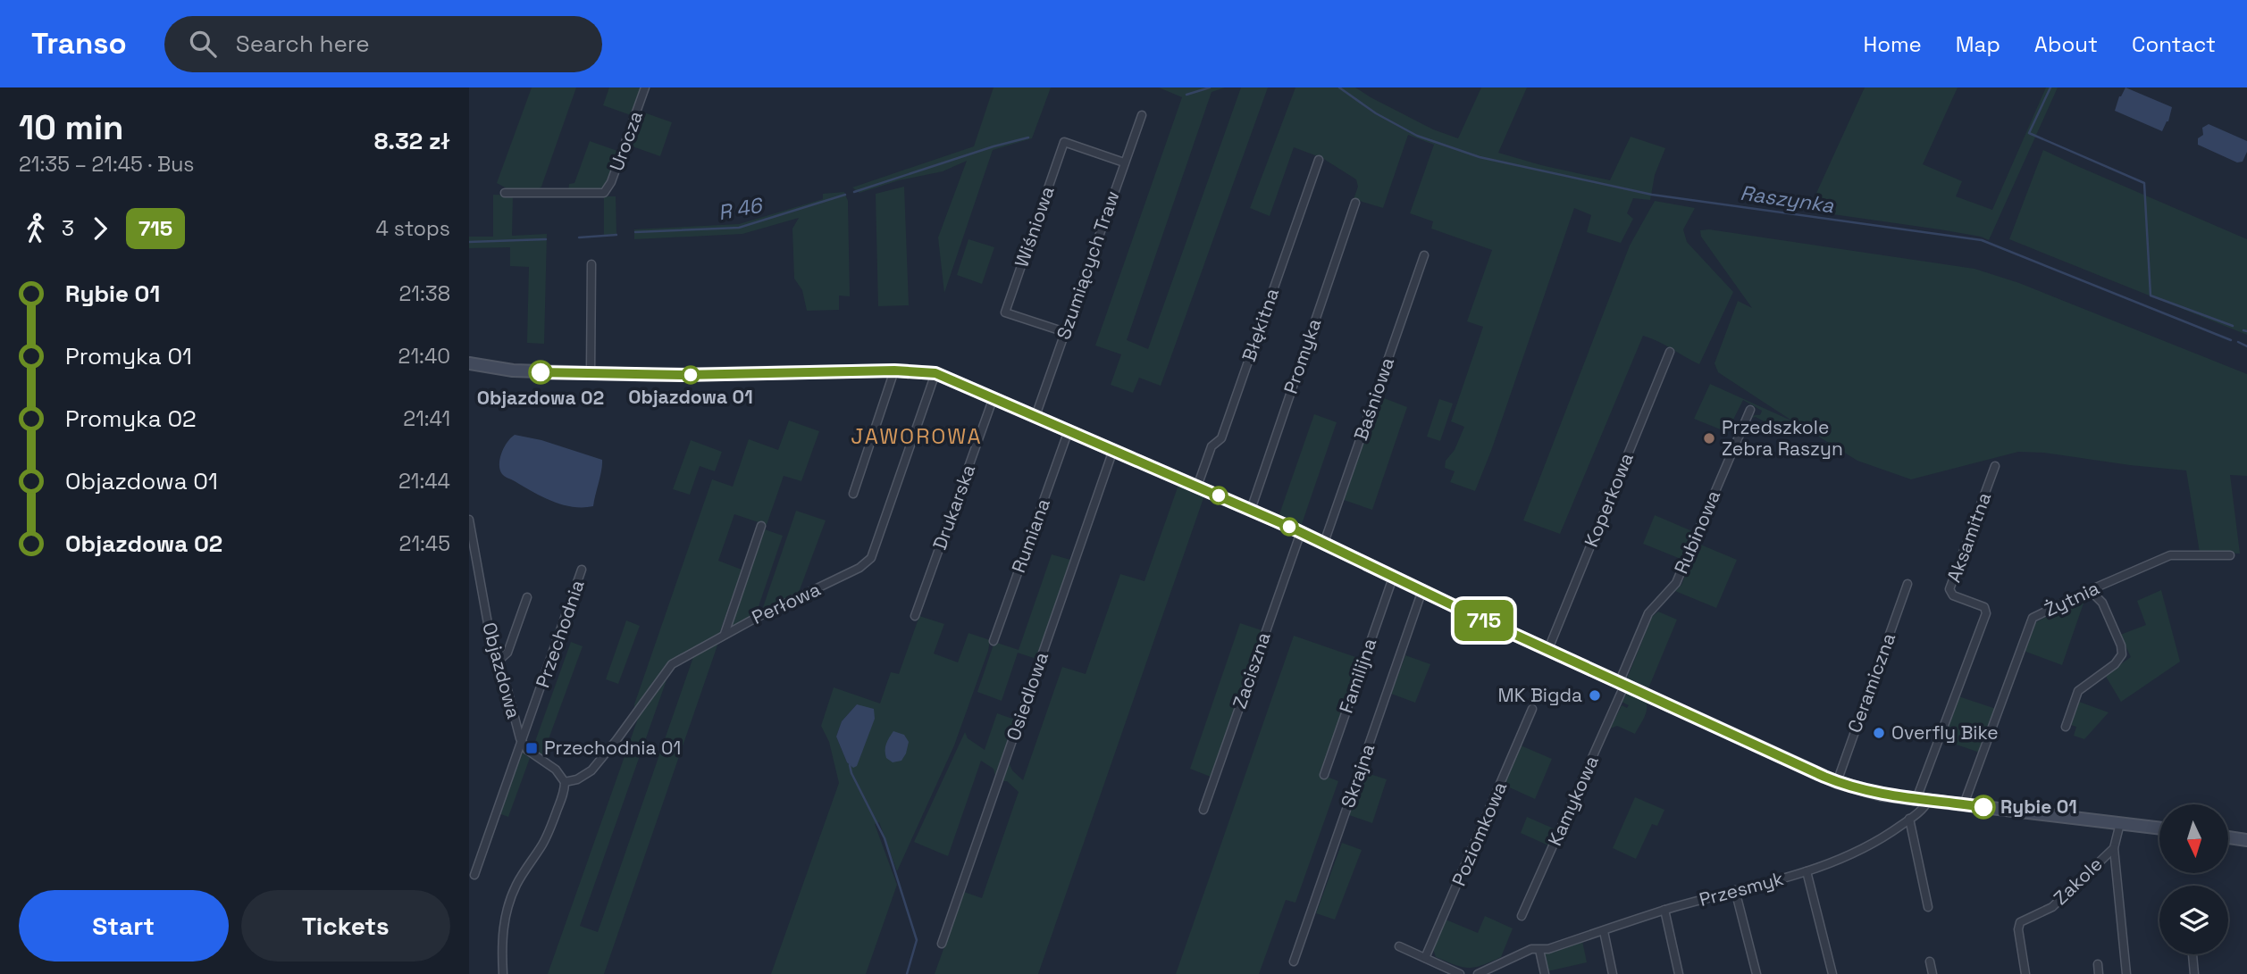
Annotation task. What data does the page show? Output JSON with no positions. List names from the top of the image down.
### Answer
{
  "streets": {
    "street": [
      "Urocza",
      "Wiśniowa",
      "Szumiących Traw",
      "Błękitna",
      "Promyka",
      "Baśniowa",
      "Koperkowa",
      "Drukarska",
      "Rubinowa",
      "Rumiana",
      "Aksamitna",
      "Żytnia",
      "Perłowa",
      "Przechodnia",
      "Objazdowa",
      "Zaciszna",
      "Familijna",
      "Ceramiczna",
      "Osiedlowa",
      "Skrajna",
      "Kamykowa",
      "Poziomkowa",
      "Zakole",
      "Przesmyk"
    ]
  },
  "crossings": [
    ["Wiśniowa", "Szumiących Traw"],
    ["Rubinowa", "Kamykowa"],
    ["Aksamitna", "Przesmyk"],
    ["Perłowa", "Objazdowa"],
    ["Przechodnia", "Objazdowa"]
  ],
  "districts": ["JAWOROWA"],
  "water": ["Raszynka", "R 46"],
  "places": {
    "other": [
      "Objazdowa 02",
      "Objazdowa 01",
      "Przedszkole Zebra Raszyn",
      "MK Bigda",
      "Overfly Bike",
      "Rybie 01"
    ],
    "transit": ["Przechodnia 01"]
  },
  "lines": ["bus line 715"],
  "north": "bottom",
  "page": {
    "header": "Transo",
    "search": "Search here",
    "nav": [
      "Home",
      "Map",
      "About",
      "Contact"
    ],
    "heading": ["10 min", "21:35 – 21:45 · Bus", "8.32 zł"],
    "on_map": "715",
    "legs": ["3", "715", "4 stops"],
    "list": [
      {
        "name": "Rybie 01",
        "value": "21:38"
      },
      {
        "name": "Promyka 01",
        "value": "21:40"
      },
      {
        "name": "Promyka 02",
        "value": "21:41"
      },
      {
        "name": "Objazdowa 01",
        "value": "21:44"
      },
      {
        "name": "Objazdowa 02",
        "value": "21:45"
      }
    ],
    "buttons": ["Start", "Tickets"]
  }
}
